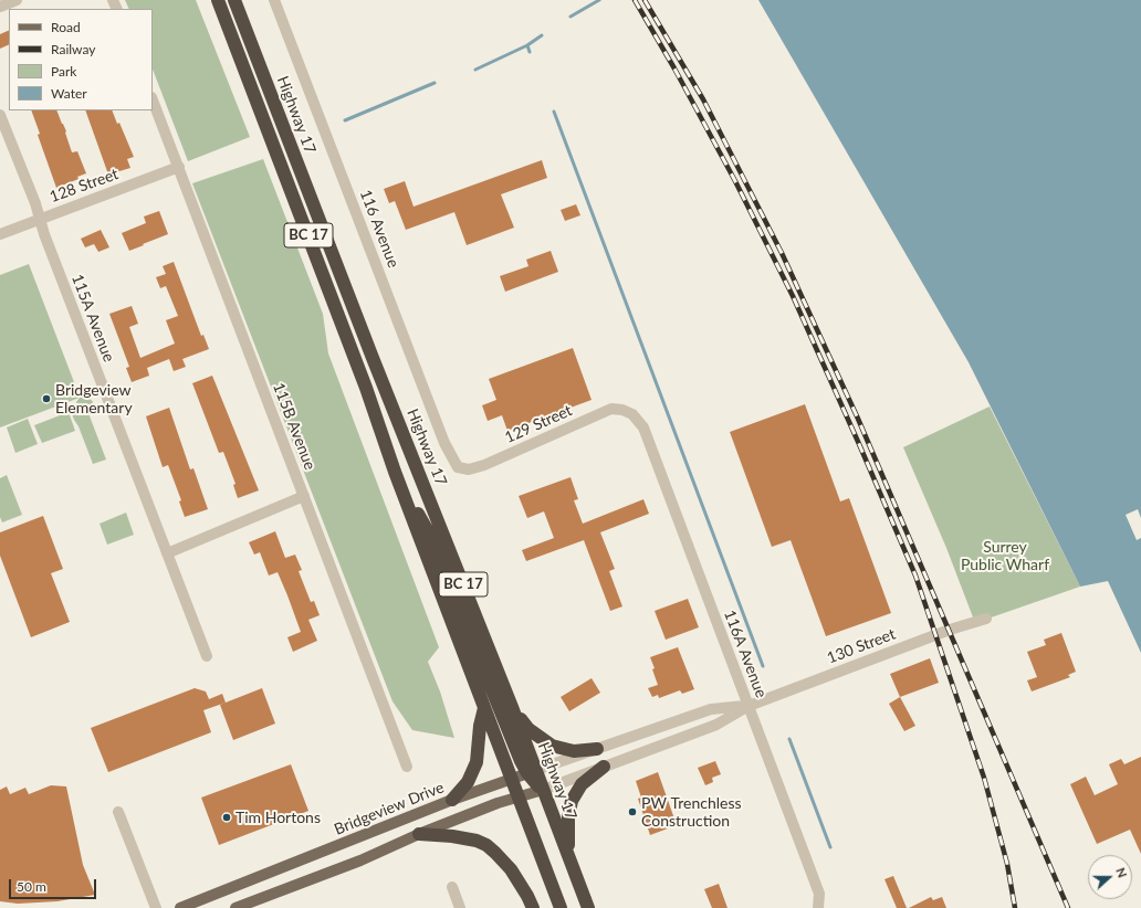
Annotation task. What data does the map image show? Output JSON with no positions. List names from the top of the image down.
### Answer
{
  "streets": {
    "highway": ["Highway 17", "BC 17"],
    "main road": ["Bridgeview Drive"],
    "street": [
      "128 Street",
      "116 Avenue",
      "115A Avenue",
      "129 Street",
      "115B Avenue",
      "130 Street",
      "116A Avenue"
    ]
  },
  "crossings": [
    ["Highway 17", "130 Street"],
    ["Highway 17", "Bridgeview Drive"],
    ["128 Street", "115A Avenue"],
    ["128 Street", "115B Avenue"],
    ["116 Avenue", "129 Street"],
    ["129 Street", "116A Avenue"],
    ["130 Street", "116A Avenue"],
    ["130 Street", "Bridgeview Drive"]
  ],
  "parks": ["Surrey Public Wharf"],
  "places": ["Bridgeview Elementary", "PW Trenchless Construction", "Tim Hortons"],
  "legend": [
    "Road",
    "Railway",
    "Park",
    "Water"
  ],
  "scale_bar": "50 m",
  "north": "right"
}
